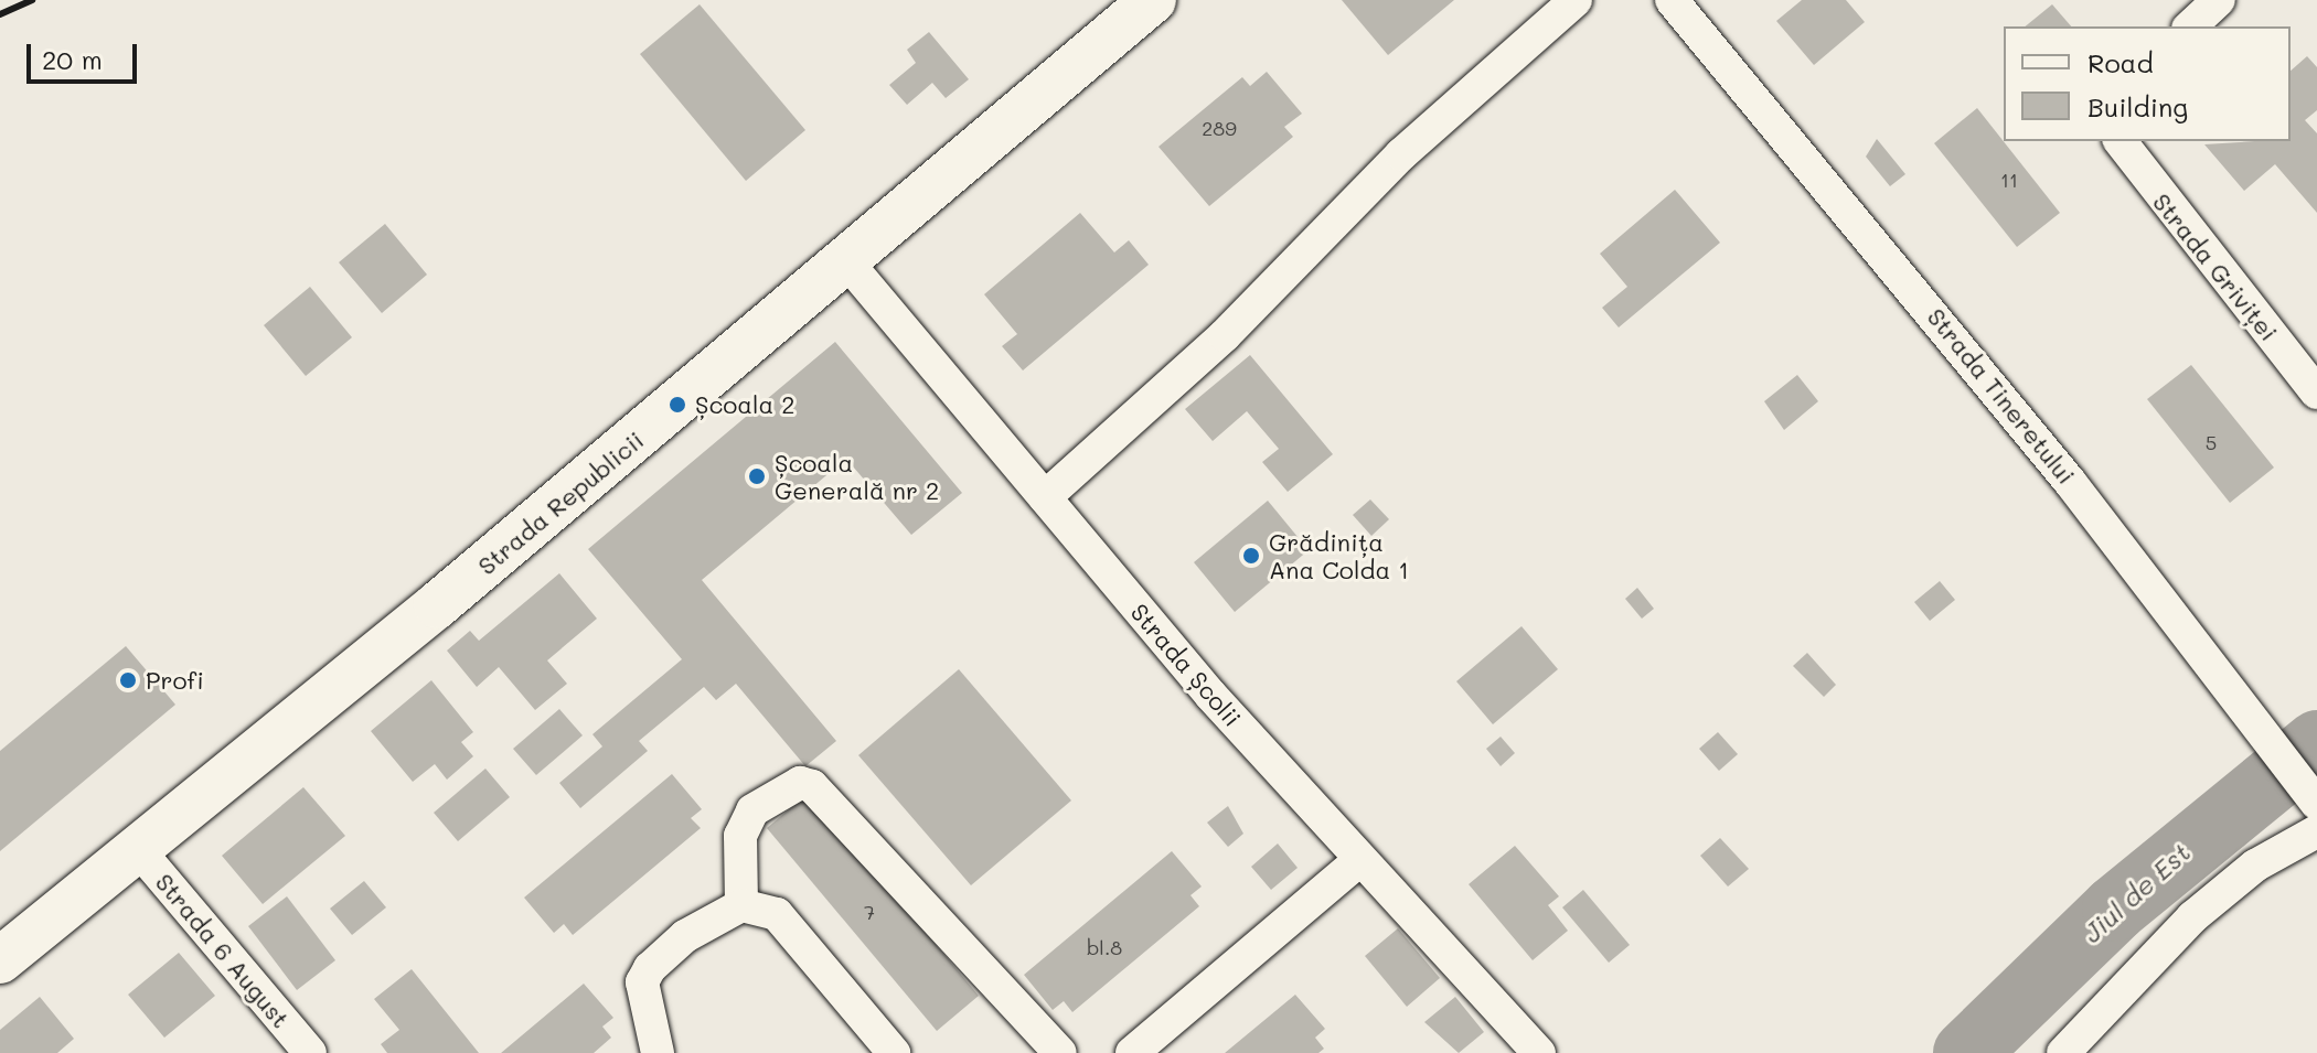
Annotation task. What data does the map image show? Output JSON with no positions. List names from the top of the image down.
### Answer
{
  "streets": {
    "street": [
      "Strada Griviței",
      "Strada Tineretului",
      "Strada Republicii",
      "Strada Școlii",
      "Strada 6 August"
    ]
  },
  "crossings": [
    ["Strada Republicii", "Strada Școlii"],
    ["Strada Republicii", "Strada 6 August"]
  ],
  "water": ["Jiul de Est"],
  "places": [
    "Școala 2",
    "Școala Generală nr 2",
    "Grădinița Ana Colda 1",
    "Profi"
  ],
  "house_numbers": [
    "289",
    "11",
    "5",
    "7",
    "bl.8"
  ],
  "legend": ["Road", "Building"],
  "scale_bar": "20 m"
}
